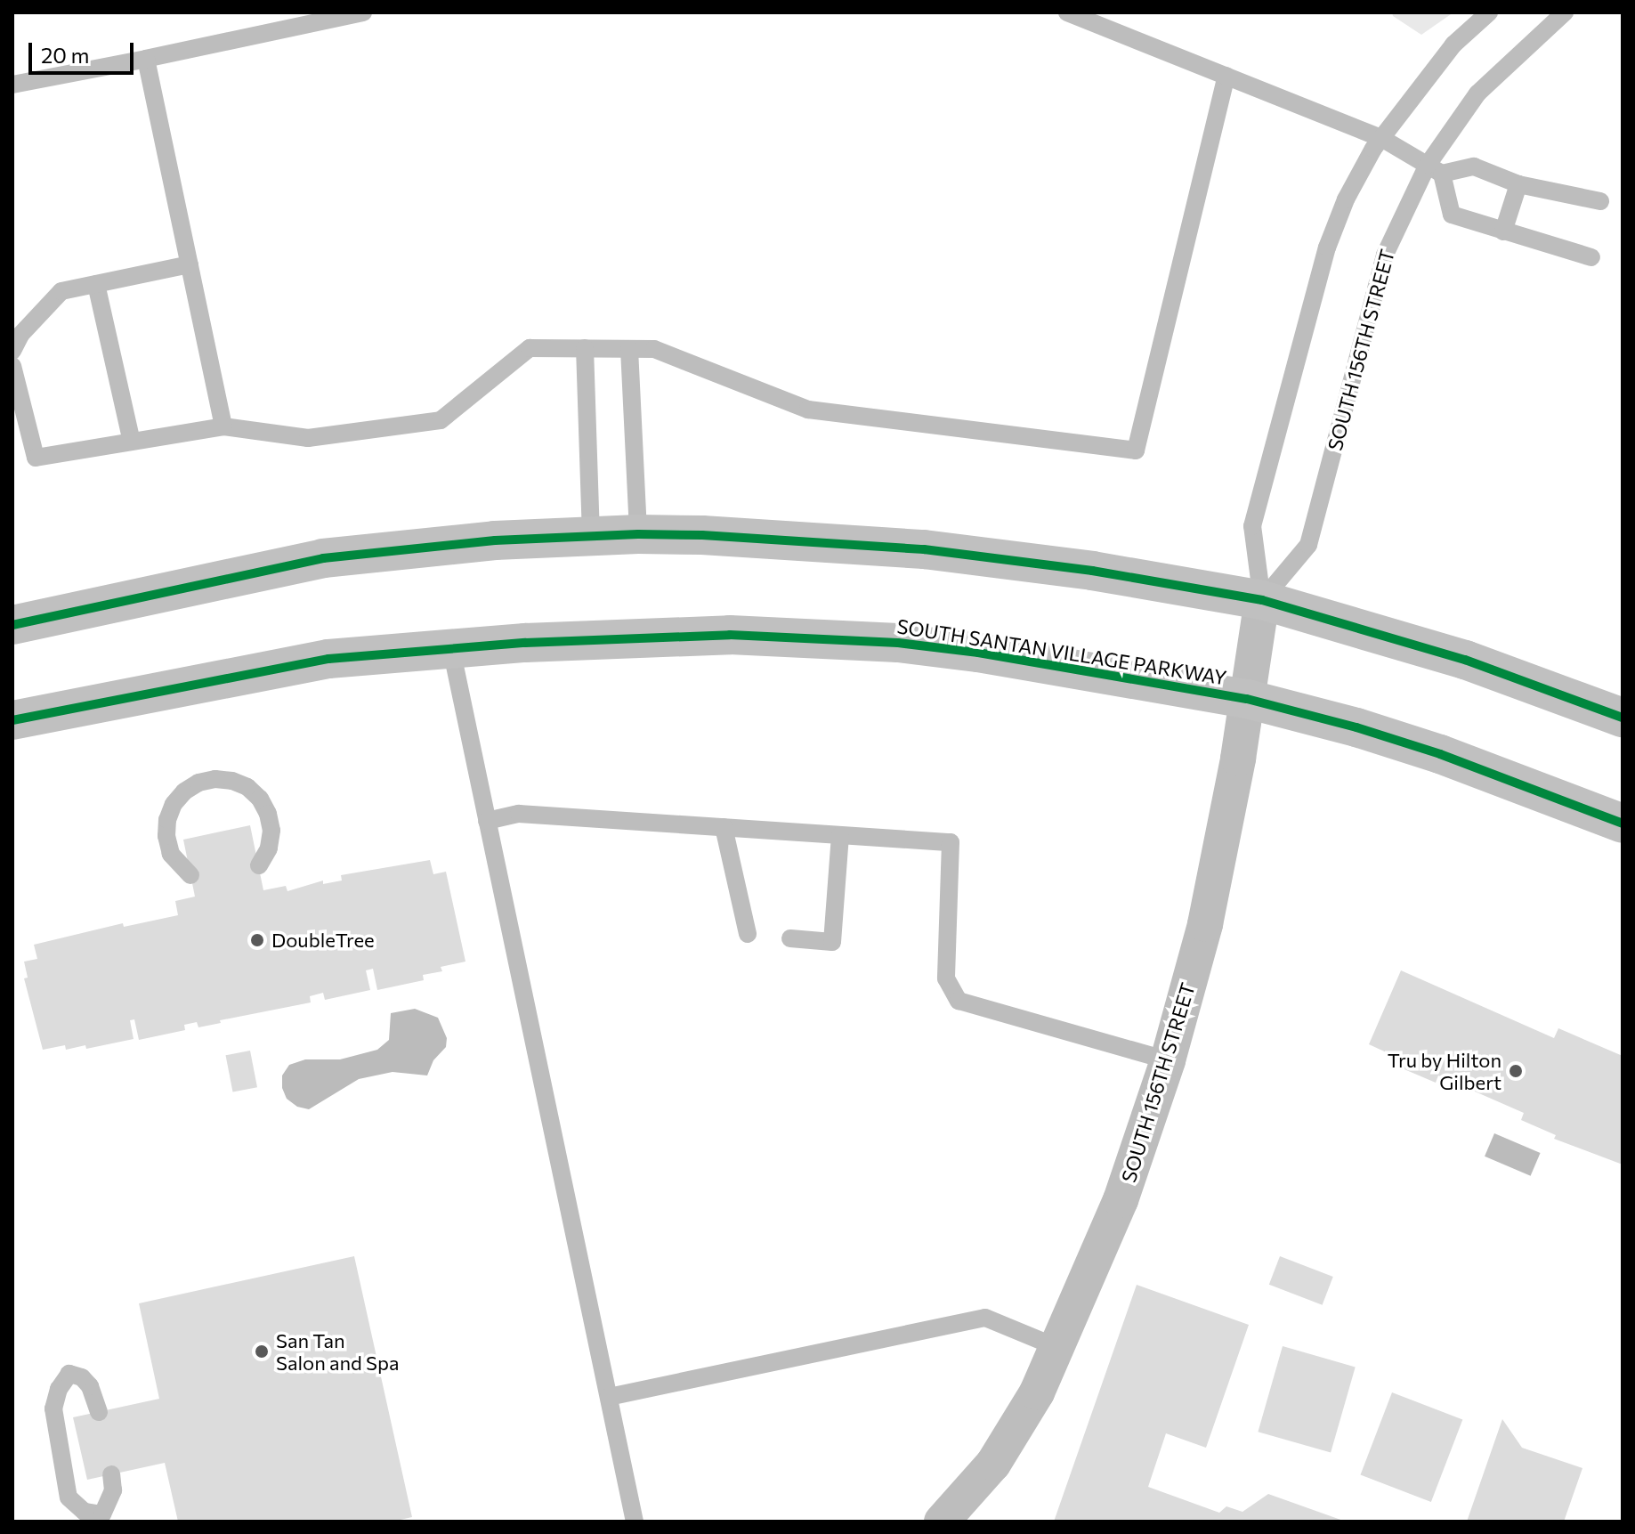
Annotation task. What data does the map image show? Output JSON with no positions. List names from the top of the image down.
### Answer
{
  "streets": {
    "main road": ["SOUTH SANTAN VILLAGE PARKWAY"],
    "street": ["SOUTH 156TH STREET"]
  },
  "crossings": [
    ["SOUTH 156TH STREET", "SOUTH SANTAN VILLAGE PARKWAY"]
  ],
  "places": ["DoubleTree", "Tru by Hilton Gilbert", "San Tan Salon and Spa"],
  "scale_bar": "20 m"
}
